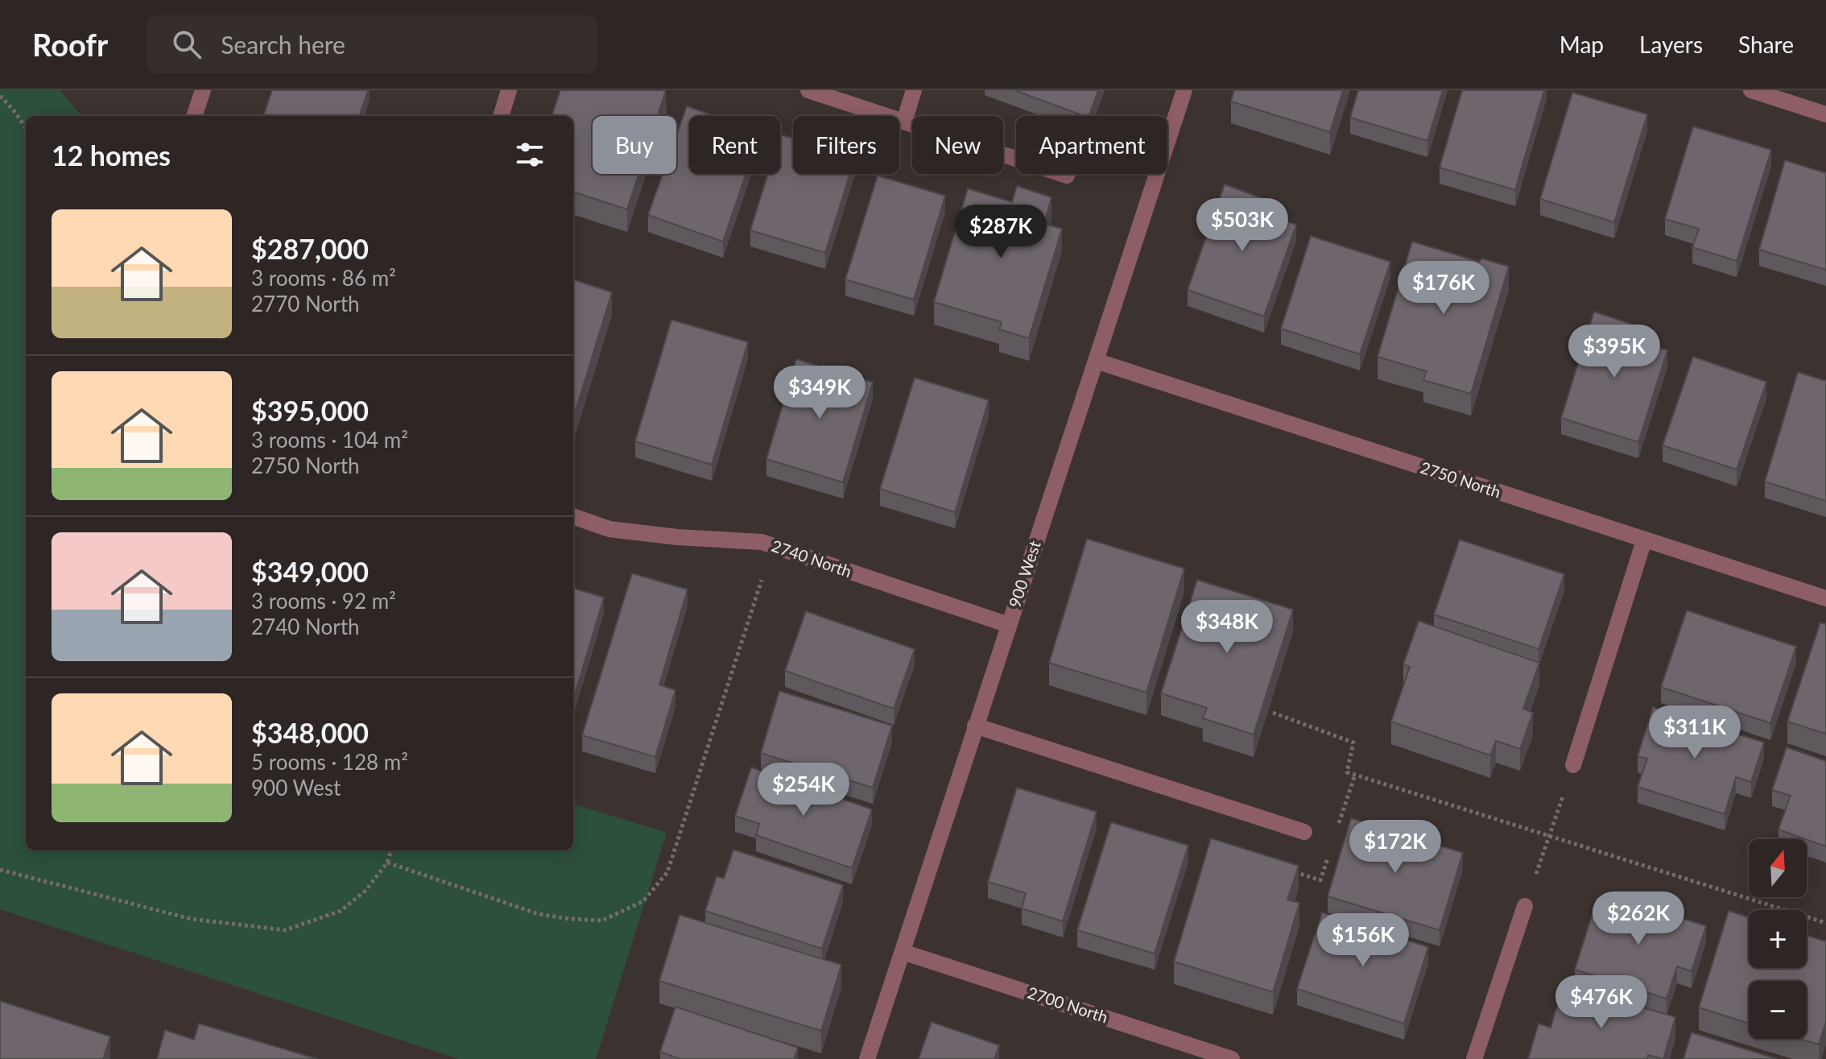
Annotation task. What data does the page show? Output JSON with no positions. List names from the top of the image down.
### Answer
{
  "streets": {
    "street": [
      "2750 North",
      "2740 North",
      "900 West",
      "2700 North"
    ]
  },
  "crossings": [
    ["2750 North", "900 West"],
    ["2740 North", "900 West"],
    ["900 West", "2700 North"]
  ],
  "north": "top",
  "page": {
    "header": "Roofr",
    "search": "Search here",
    "nav": ["Map", "Layers", "Share"],
    "chip": [
      "Buy",
      "Rent",
      "Filters",
      "New",
      "Apartment"
    ],
    "heading": "12 homes",
    "list": [
      {
        "name": "$287,000",
        "note": "3 rooms · 86 m² · 2770 North"
      },
      {
        "name": "$395,000",
        "note": "3 rooms · 104 m² · 2750 North"
      },
      {
        "name": "$349,000",
        "note": "3 rooms · 92 m² · 2740 North"
      },
      {
        "name": "$348,000",
        "note": "5 rooms · 128 m² · 900 West"
      }
    ],
    "price": [
      "$503K",
      "$287K",
      "$176K",
      "$395K",
      "$349K",
      "$348K",
      "$311K",
      "$254K",
      "$172K",
      "$262K",
      "$156K",
      "$476K"
    ],
    "map_buttons": ["+", "−"]
  }
}
